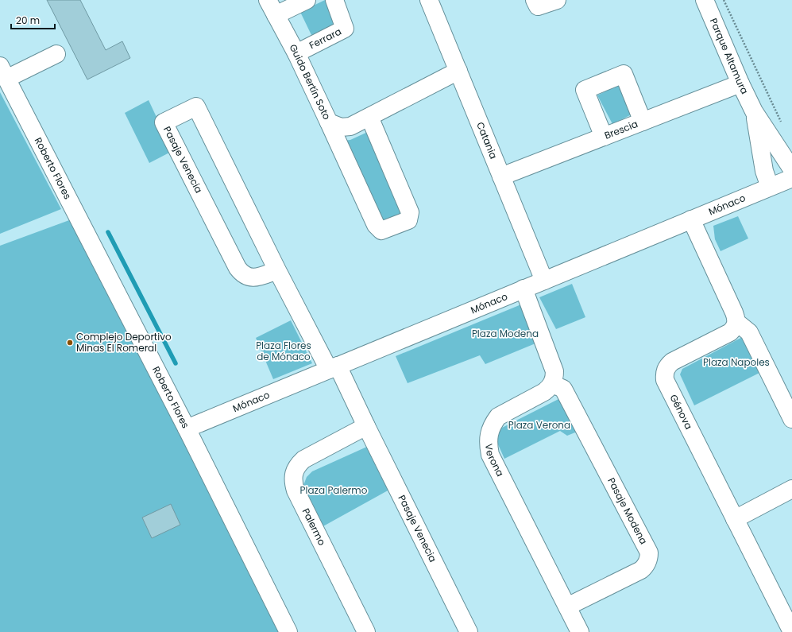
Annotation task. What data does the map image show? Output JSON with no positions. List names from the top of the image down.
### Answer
{
  "streets": {
    "street": [
      "Ferrara",
      "Parque Altamura",
      "Guido Bertín Soto",
      "Brescia",
      "Catania",
      "Pasaje Venecia",
      "Roberto Flores",
      "Mónaco",
      "Génova",
      "Verona",
      "Pasaje Modena",
      "Palermo"
    ]
  },
  "crossings": [
    ["Ferrara", "Guido Bertín Soto"],
    ["Parque Altamura", "Brescia"],
    ["Parque Altamura", "Mónaco"],
    ["Guido Bertín Soto", "Catania"],
    ["Brescia", "Catania"],
    ["Catania", "Mónaco"],
    ["Pasaje Venecia", "Mónaco"],
    ["Pasaje Venecia", "Palermo"],
    ["Roberto Flores", "Mónaco"],
    ["Verona", "Pasaje Modena"]
  ],
  "parks": [
    "Plaza Modena",
    "Plaza Flores de Mónaco",
    "Plaza Napoles",
    "Plaza Verona",
    "Plaza Palermo"
  ],
  "places": ["Complejo Deportivo Minas El Romeral"],
  "scale_bar": "20 m"
}
